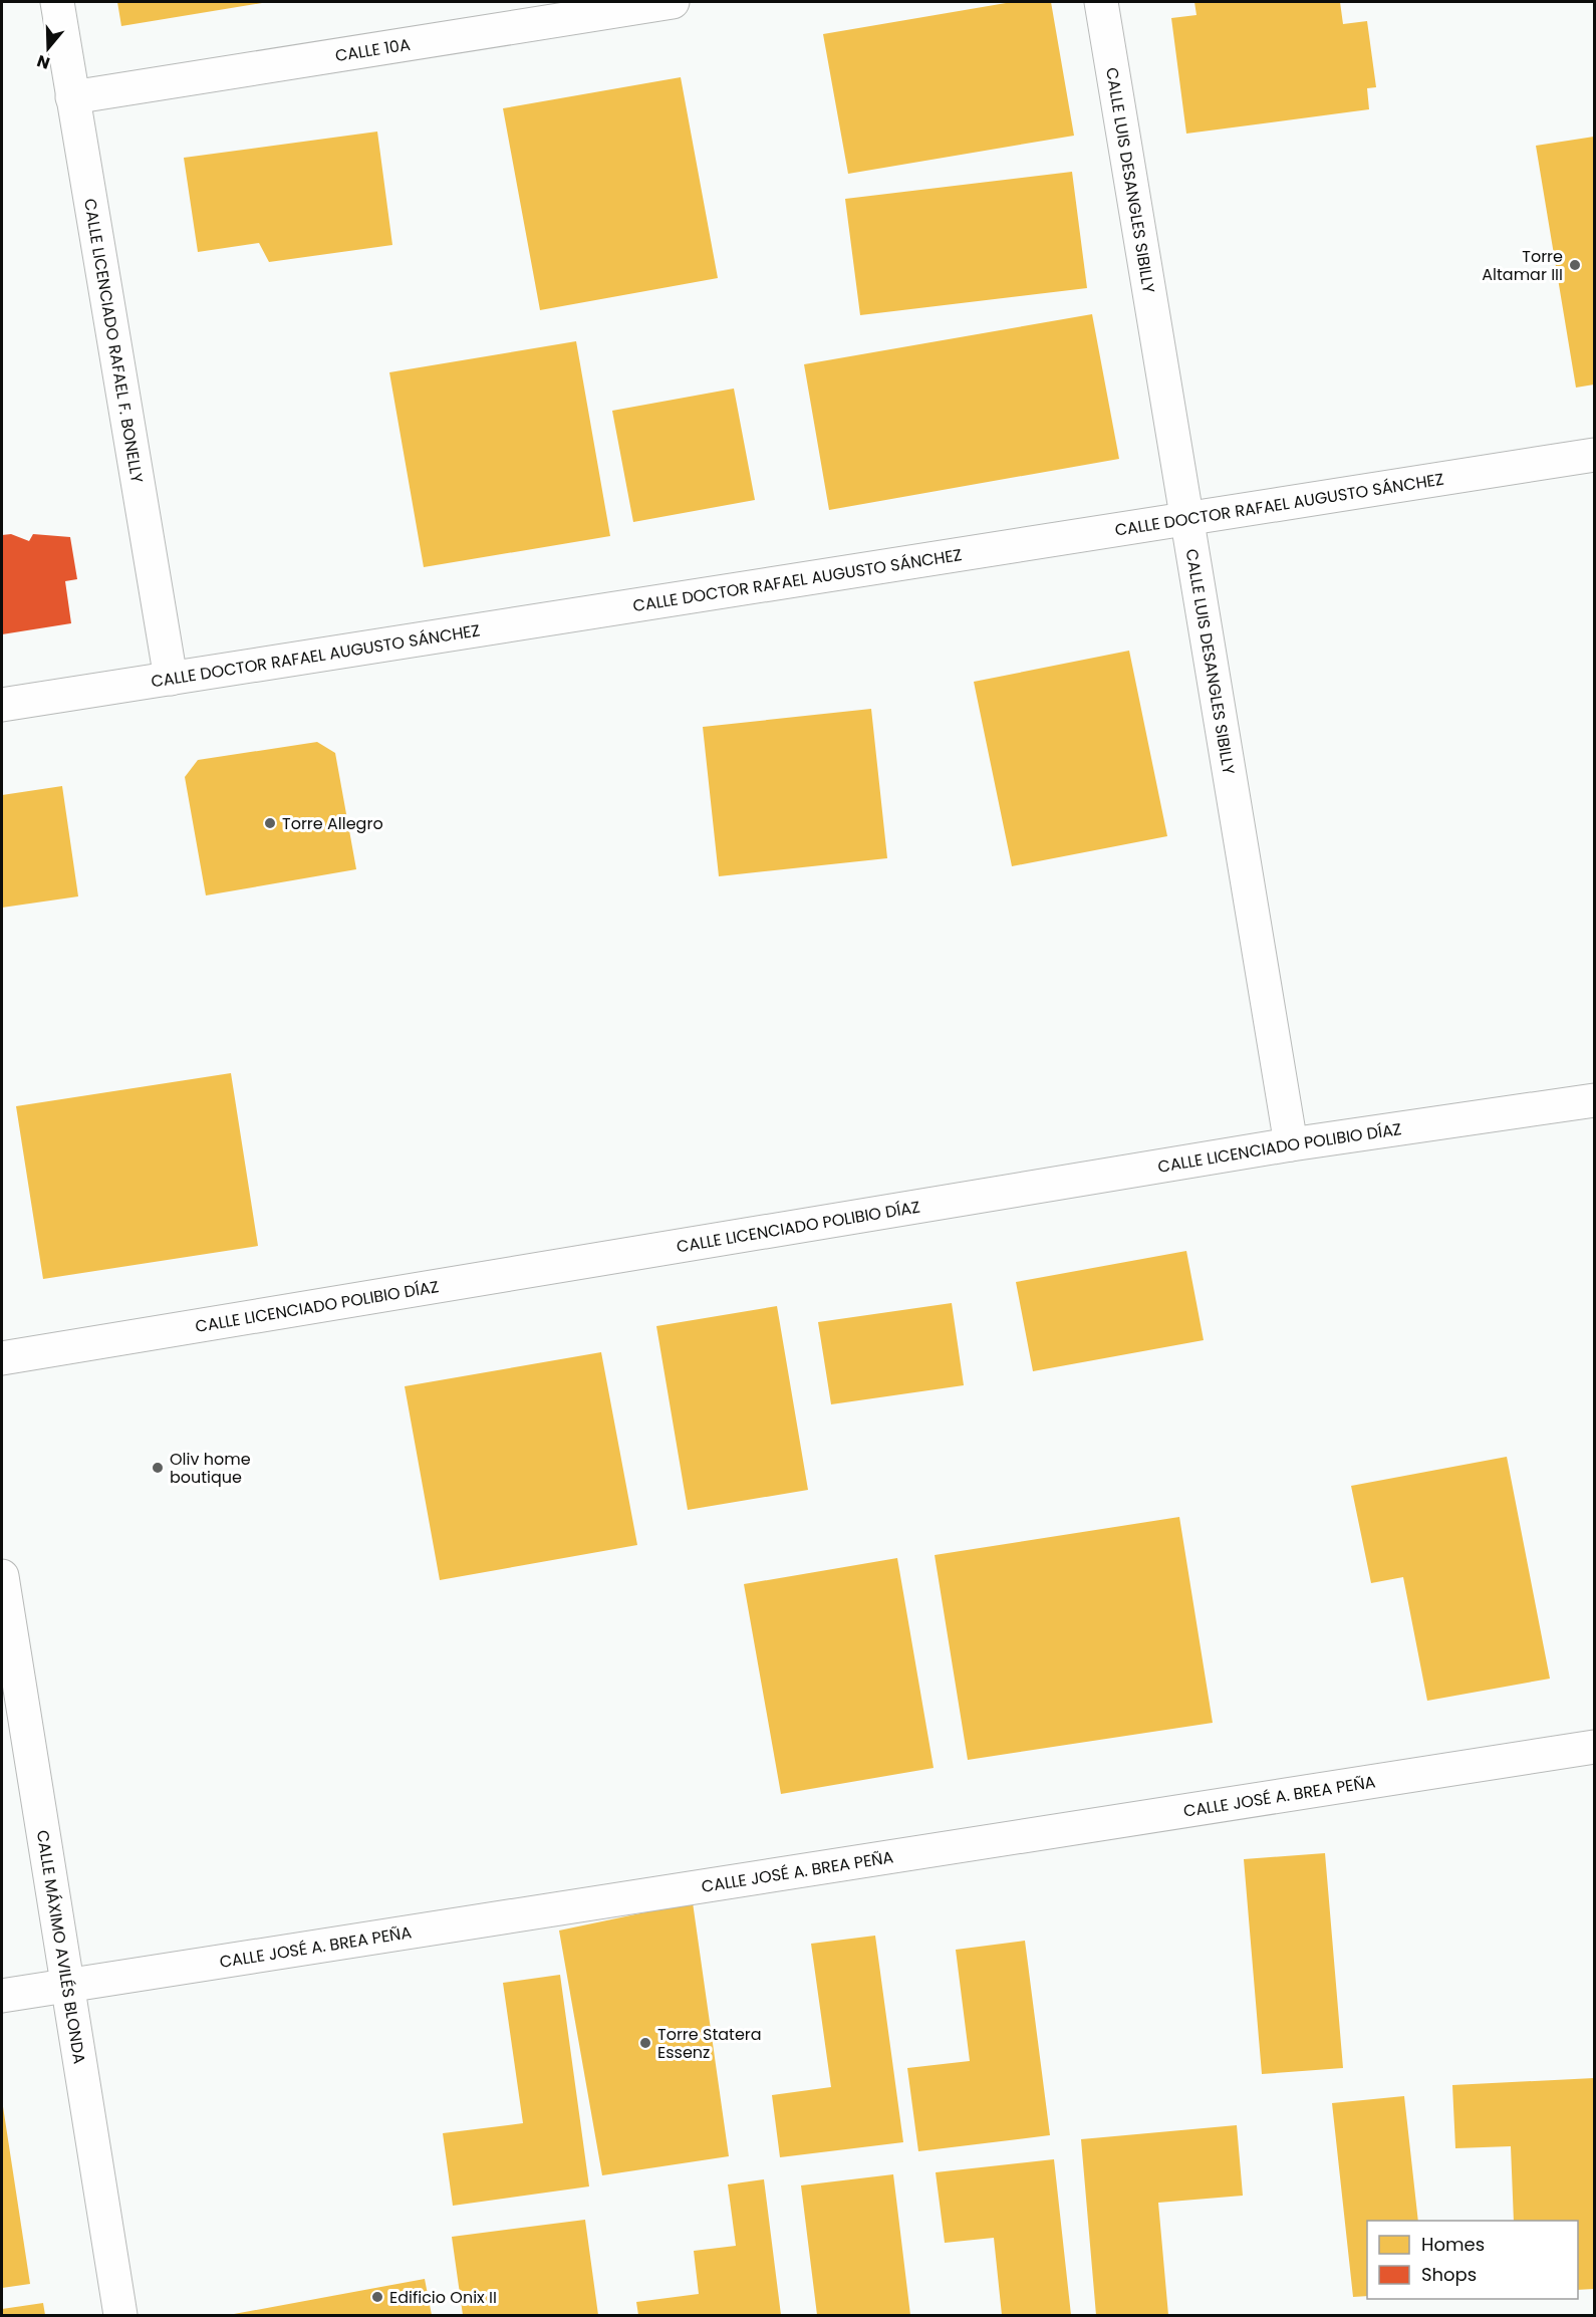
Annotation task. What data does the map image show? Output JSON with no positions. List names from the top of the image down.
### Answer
{
  "streets": {
    "street": [
      "CALLE 10A",
      "CALLE LUIS DESANGLES SIBILLY",
      "CALLE LICENCIADO RAFAEL F. BONELLY",
      "CALLE DOCTOR RAFAEL AUGUSTO SÁNCHEZ",
      "CALLE LICENCIADO POLIBIO DÍAZ",
      "CALLE JOSÉ A. BREA PEÑA",
      "CALLE MÁXIMO AVILÉS BLONDA"
    ]
  },
  "crossings": [
    ["CALLE 10A", "CALLE LICENCIADO RAFAEL F. BONELLY"],
    ["CALLE LUIS DESANGLES SIBILLY", "CALLE DOCTOR RAFAEL AUGUSTO SÁNCHEZ"],
    ["CALLE LUIS DESANGLES SIBILLY", "CALLE LICENCIADO POLIBIO DÍAZ"],
    ["CALLE LICENCIADO RAFAEL F. BONELLY", "CALLE DOCTOR RAFAEL AUGUSTO SÁNCHEZ"],
    ["CALLE JOSÉ A. BREA PEÑA", "CALLE MÁXIMO AVILÉS BLONDA"]
  ],
  "places": [
    "Torre Altamar III",
    "Torre Allegro",
    "Oliv home boutique",
    "Torre Statera Essenz",
    "Edificio Onix II"
  ],
  "legend": ["Homes", "Shops"],
  "north": "bottom"
}
